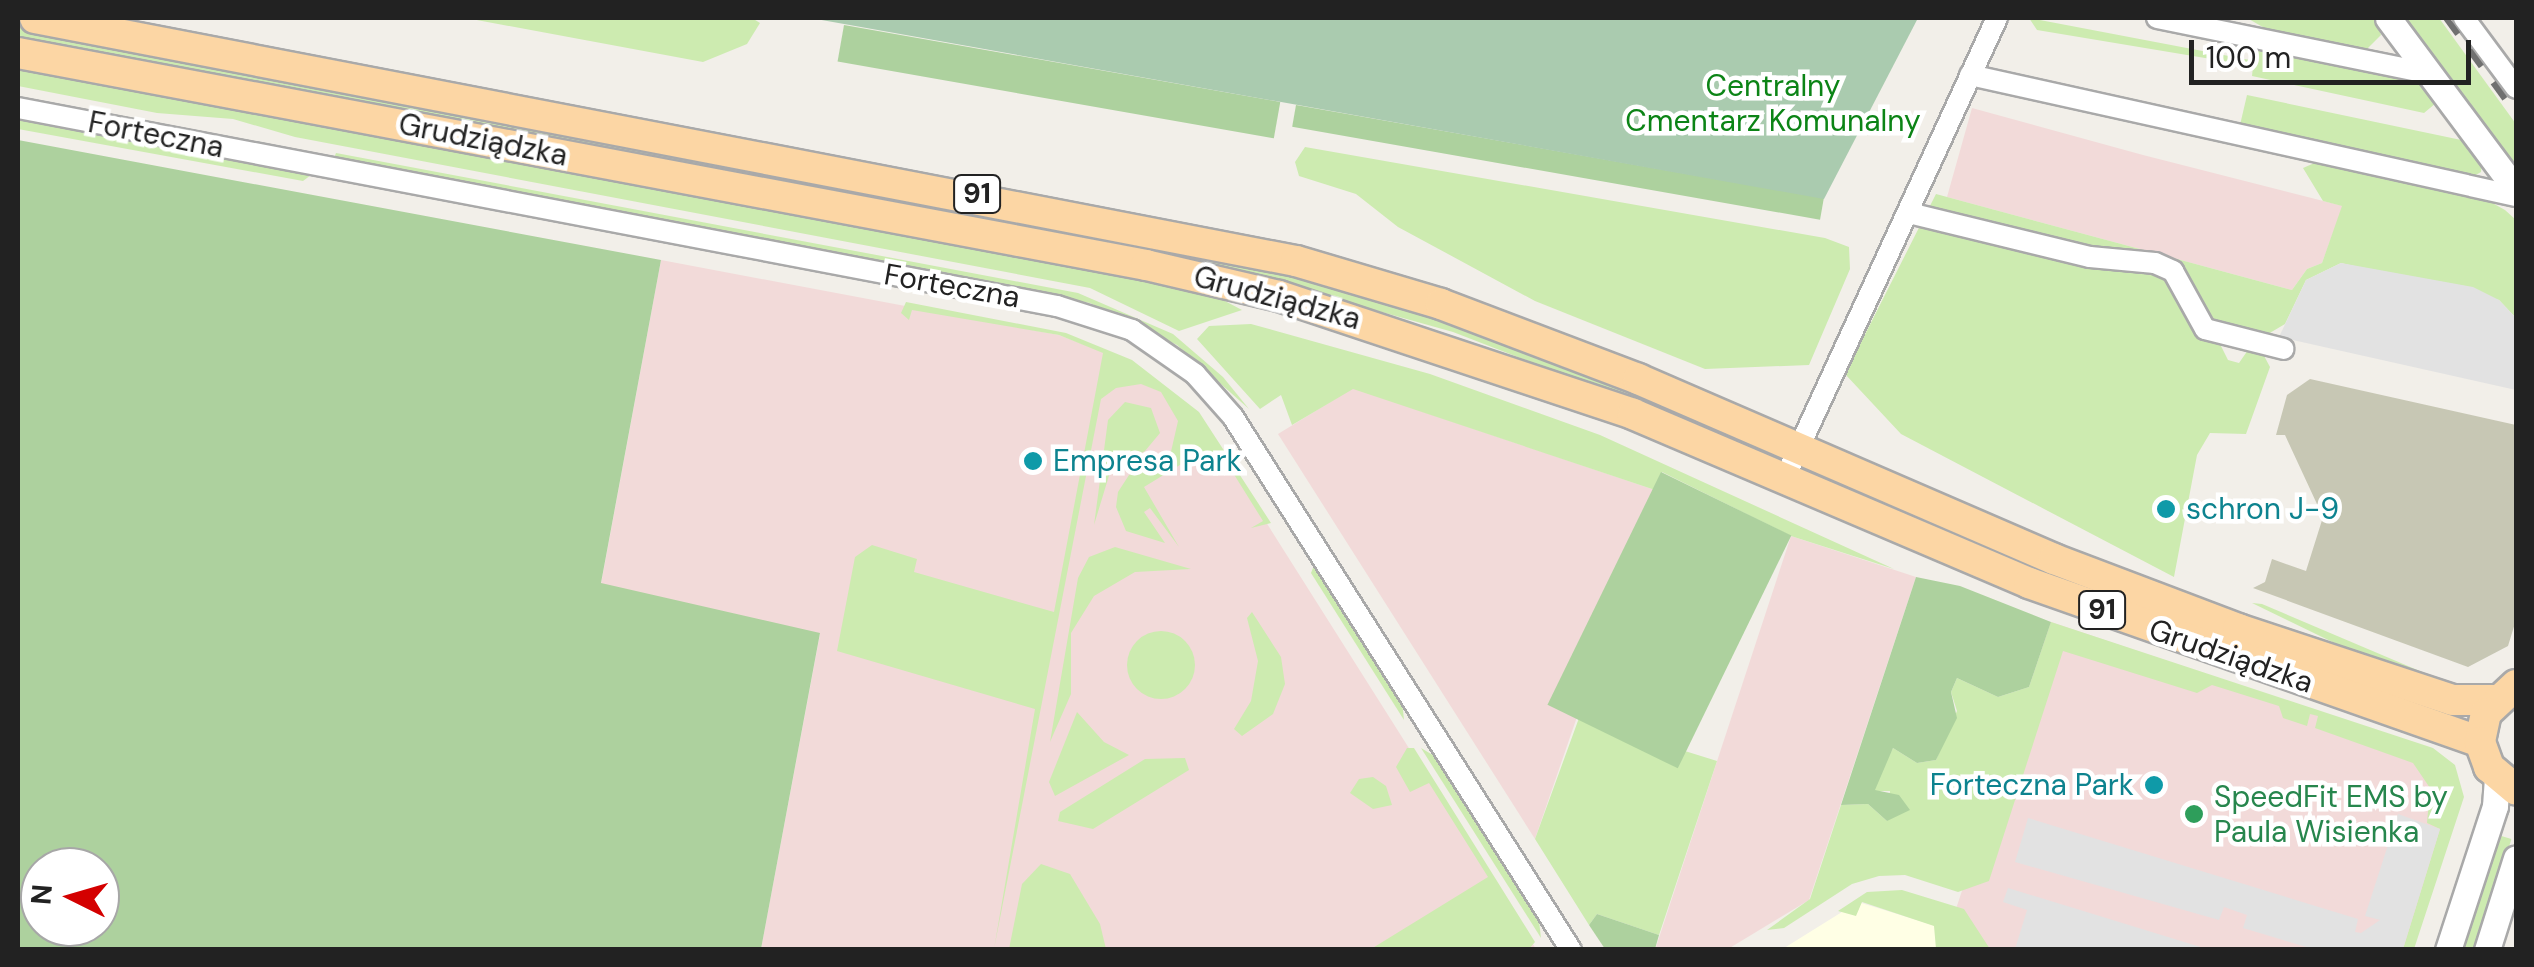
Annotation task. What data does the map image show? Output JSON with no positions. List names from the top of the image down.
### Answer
{
  "streets": {
    "main road": ["Grudziądzka", "91"],
    "street": ["Forteczna"]
  },
  "parks": ["Centralny Cmentarz Komunalny"],
  "places": [
    "Empresa Park",
    "schron J-9",
    "Forteczna Park",
    "SpeedFit EMS by Paula Wisienka"
  ],
  "scale_bar": "100 m",
  "north": "left"
}
